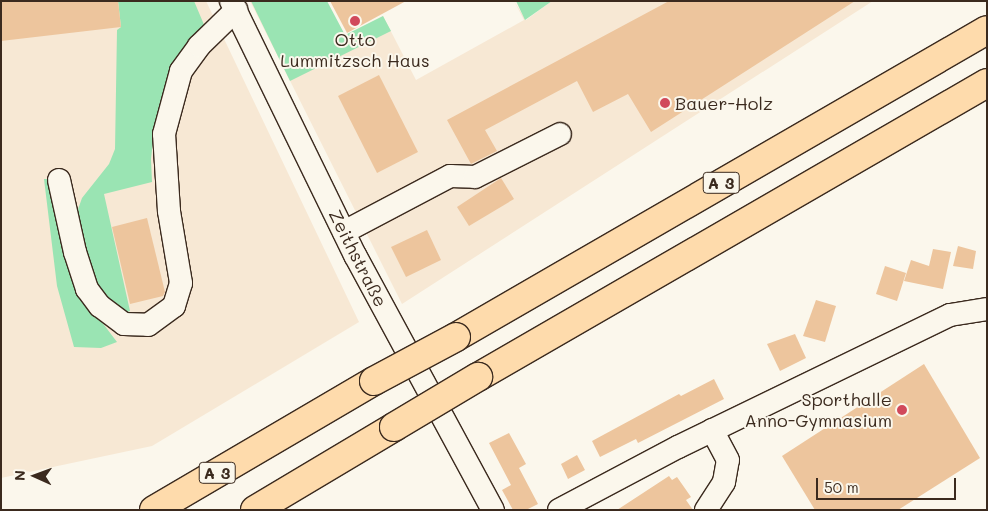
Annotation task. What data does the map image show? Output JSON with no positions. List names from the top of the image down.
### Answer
{
  "streets": {
    "highway": ["A 3"],
    "street": ["Zeithstraße"]
  },
  "places": ["Otto Lummitzsch Haus", "Bauer-Holz", "Sporthalle Anno-Gymnasium"],
  "scale_bar": "50 m",
  "north": "left"
}
